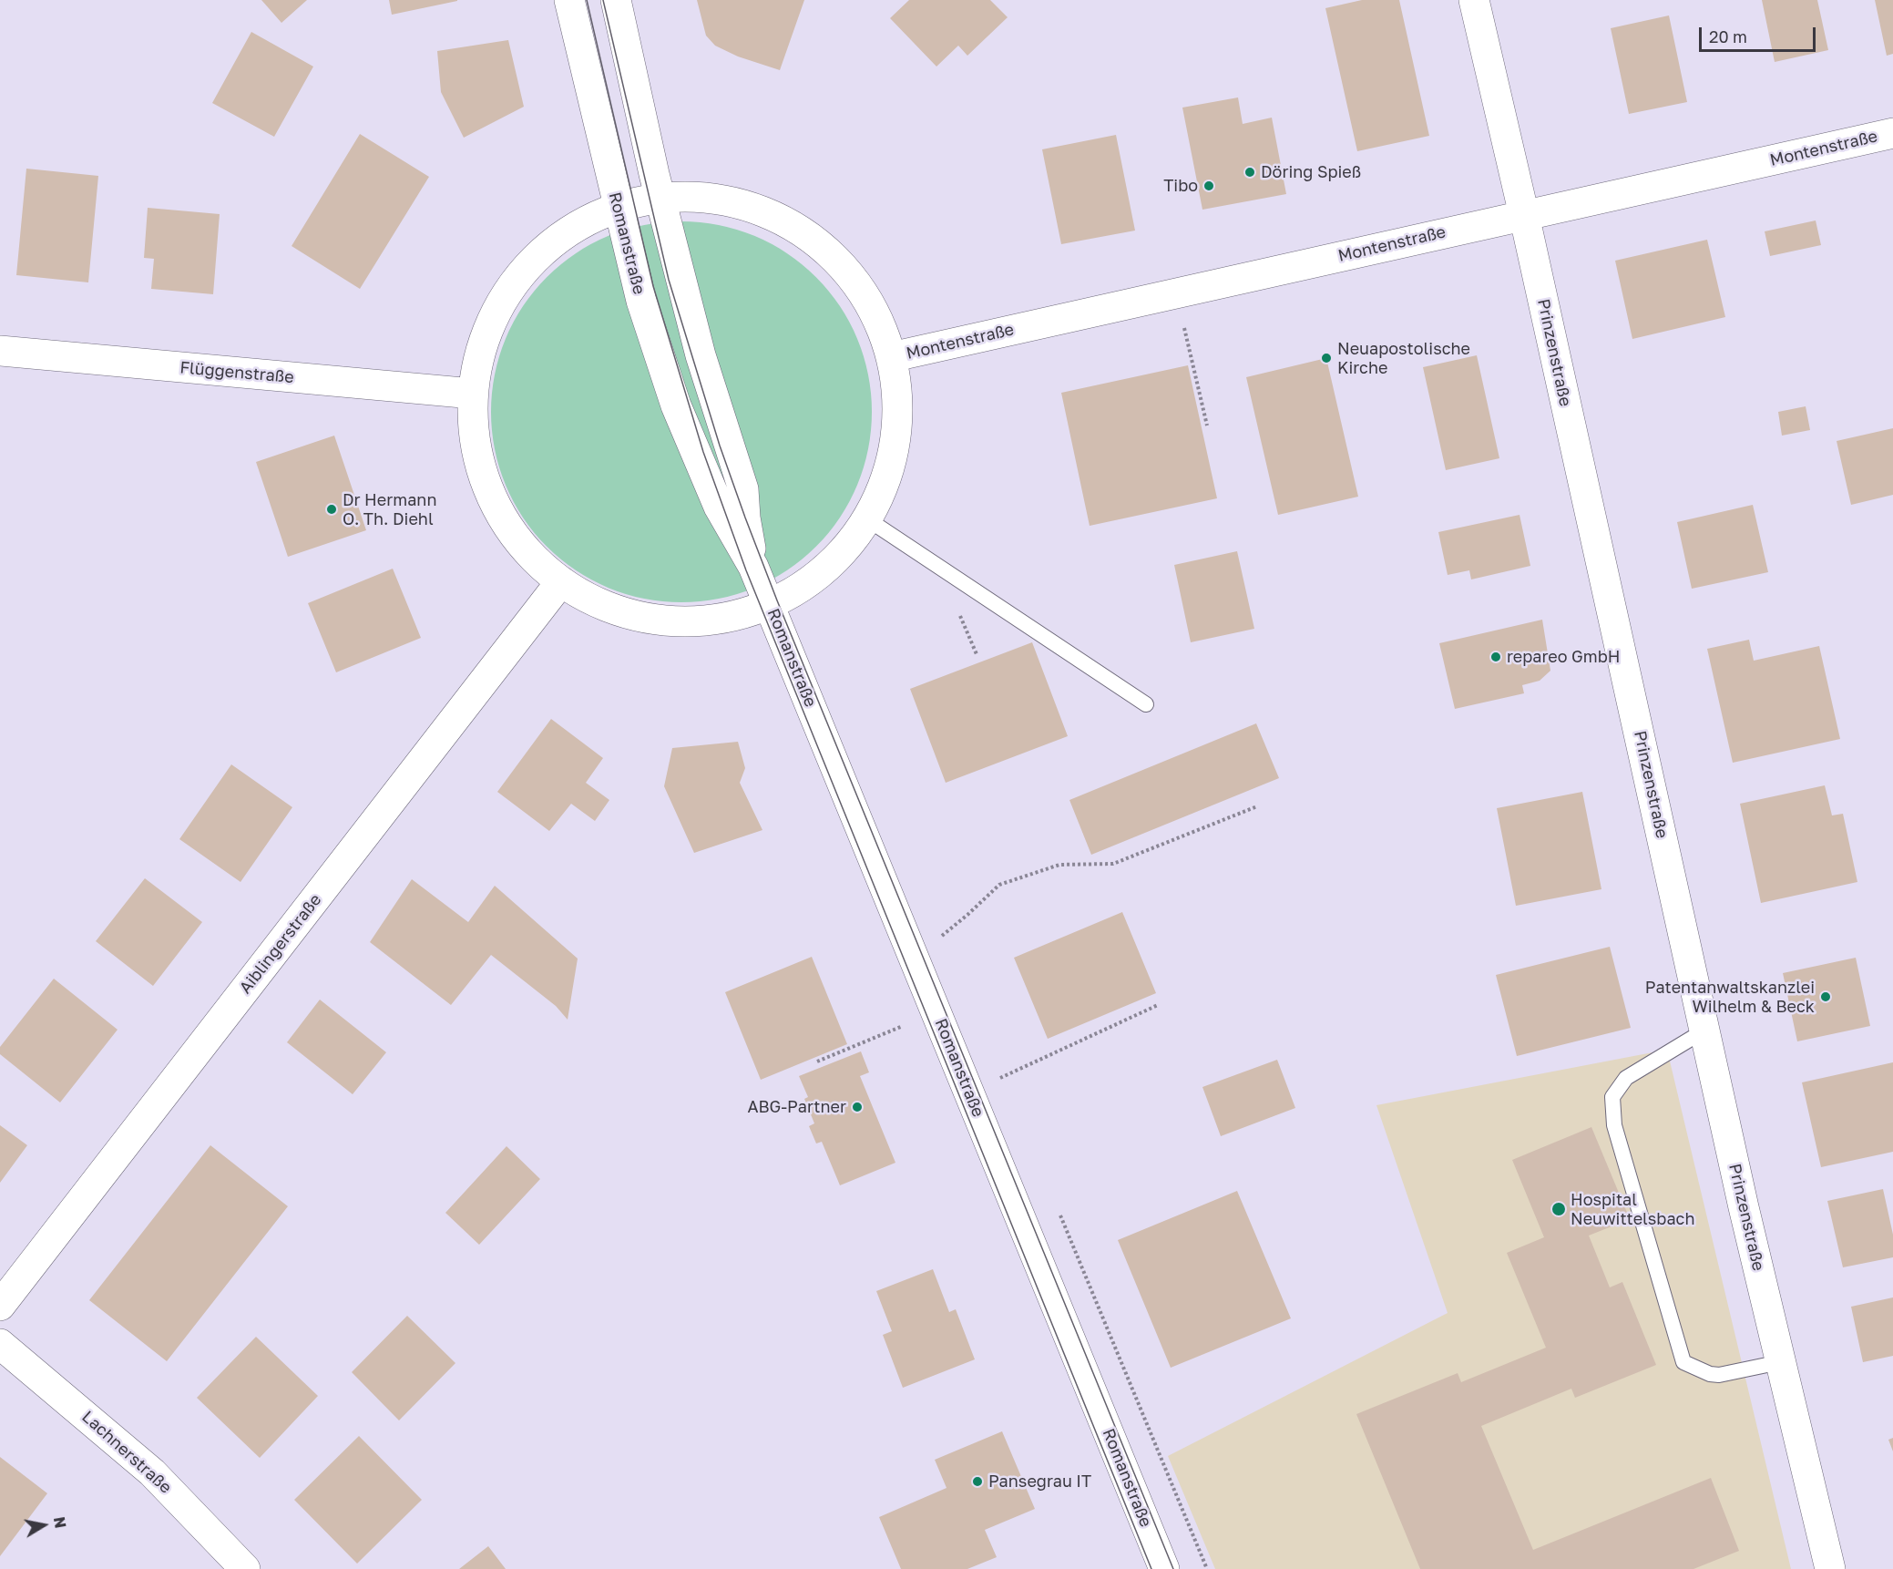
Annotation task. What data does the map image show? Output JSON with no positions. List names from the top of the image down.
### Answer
{
  "streets": {
    "street": [
      "Montenstraße",
      "Romanstraße",
      "Prinzenstraße",
      "Flüggenstraße",
      "Aiblingerstraße",
      "Lachnerstraße"
    ]
  },
  "crossings": [
    ["Montenstraße", "Prinzenstraße"]
  ],
  "places": [
    "Döring Spieß",
    "Tibo",
    "Neuapostolische Kirche",
    "Dr Hermann O. Th. Diehl",
    "repareo GmbH",
    "Patentanwaltskanzlei Wilhelm & Beck",
    "ABG-Partner",
    "Hospital Neuwittelsbach",
    "Pansegrau IT"
  ],
  "scale_bar": "20 m",
  "north": "right"
}
